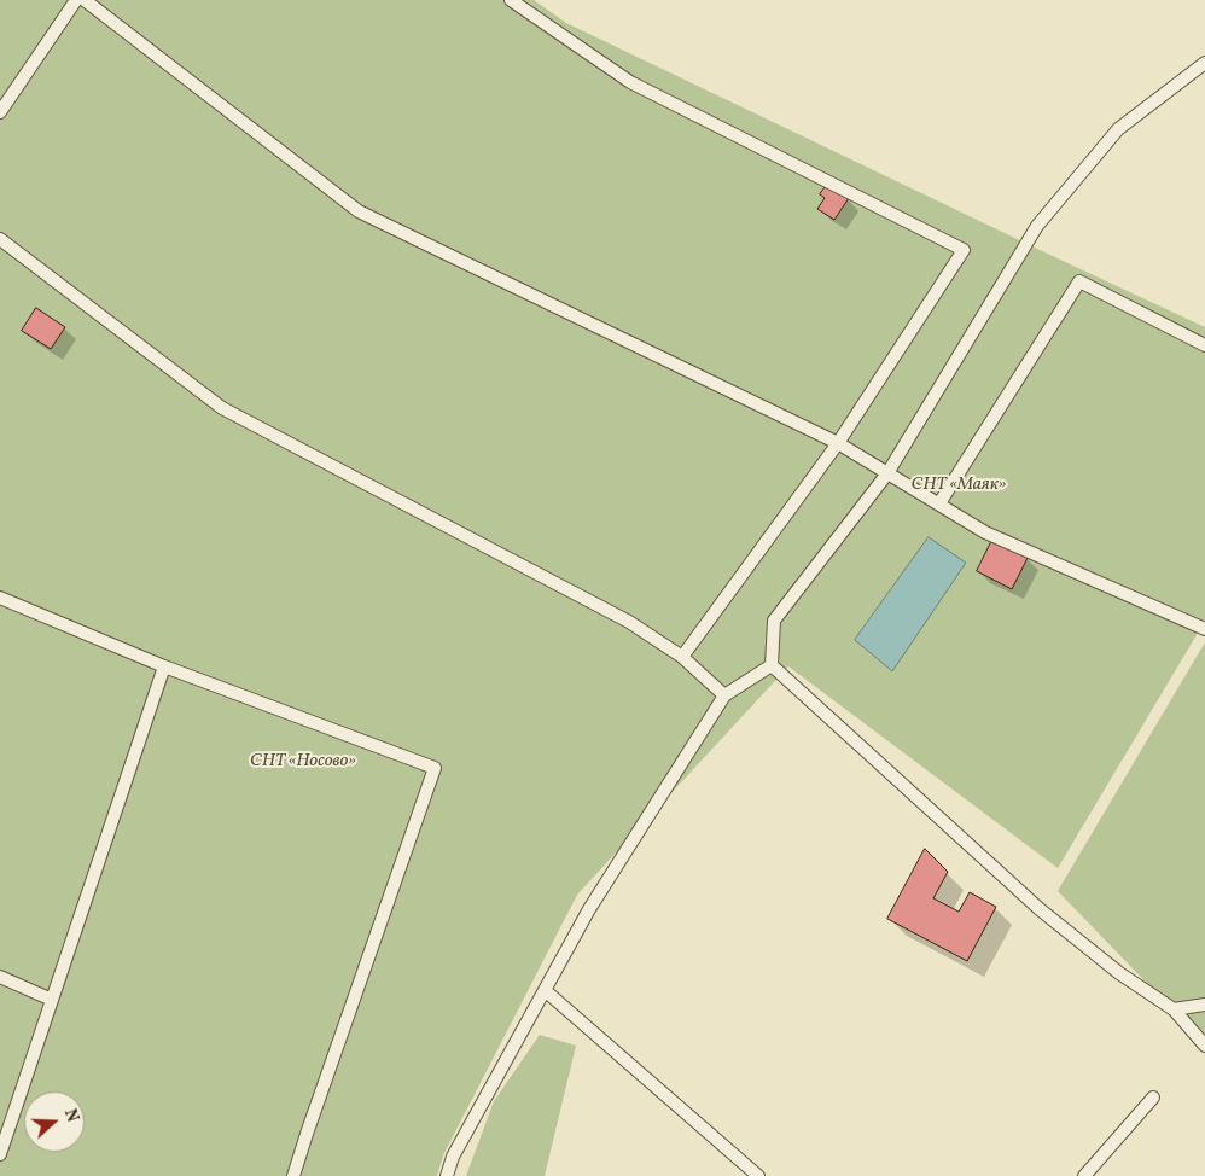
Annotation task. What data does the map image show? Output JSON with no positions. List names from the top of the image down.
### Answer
{
  "parks": ["СНТ «Маяк»", "СНТ «Носово»"],
  "north": "right"
}
